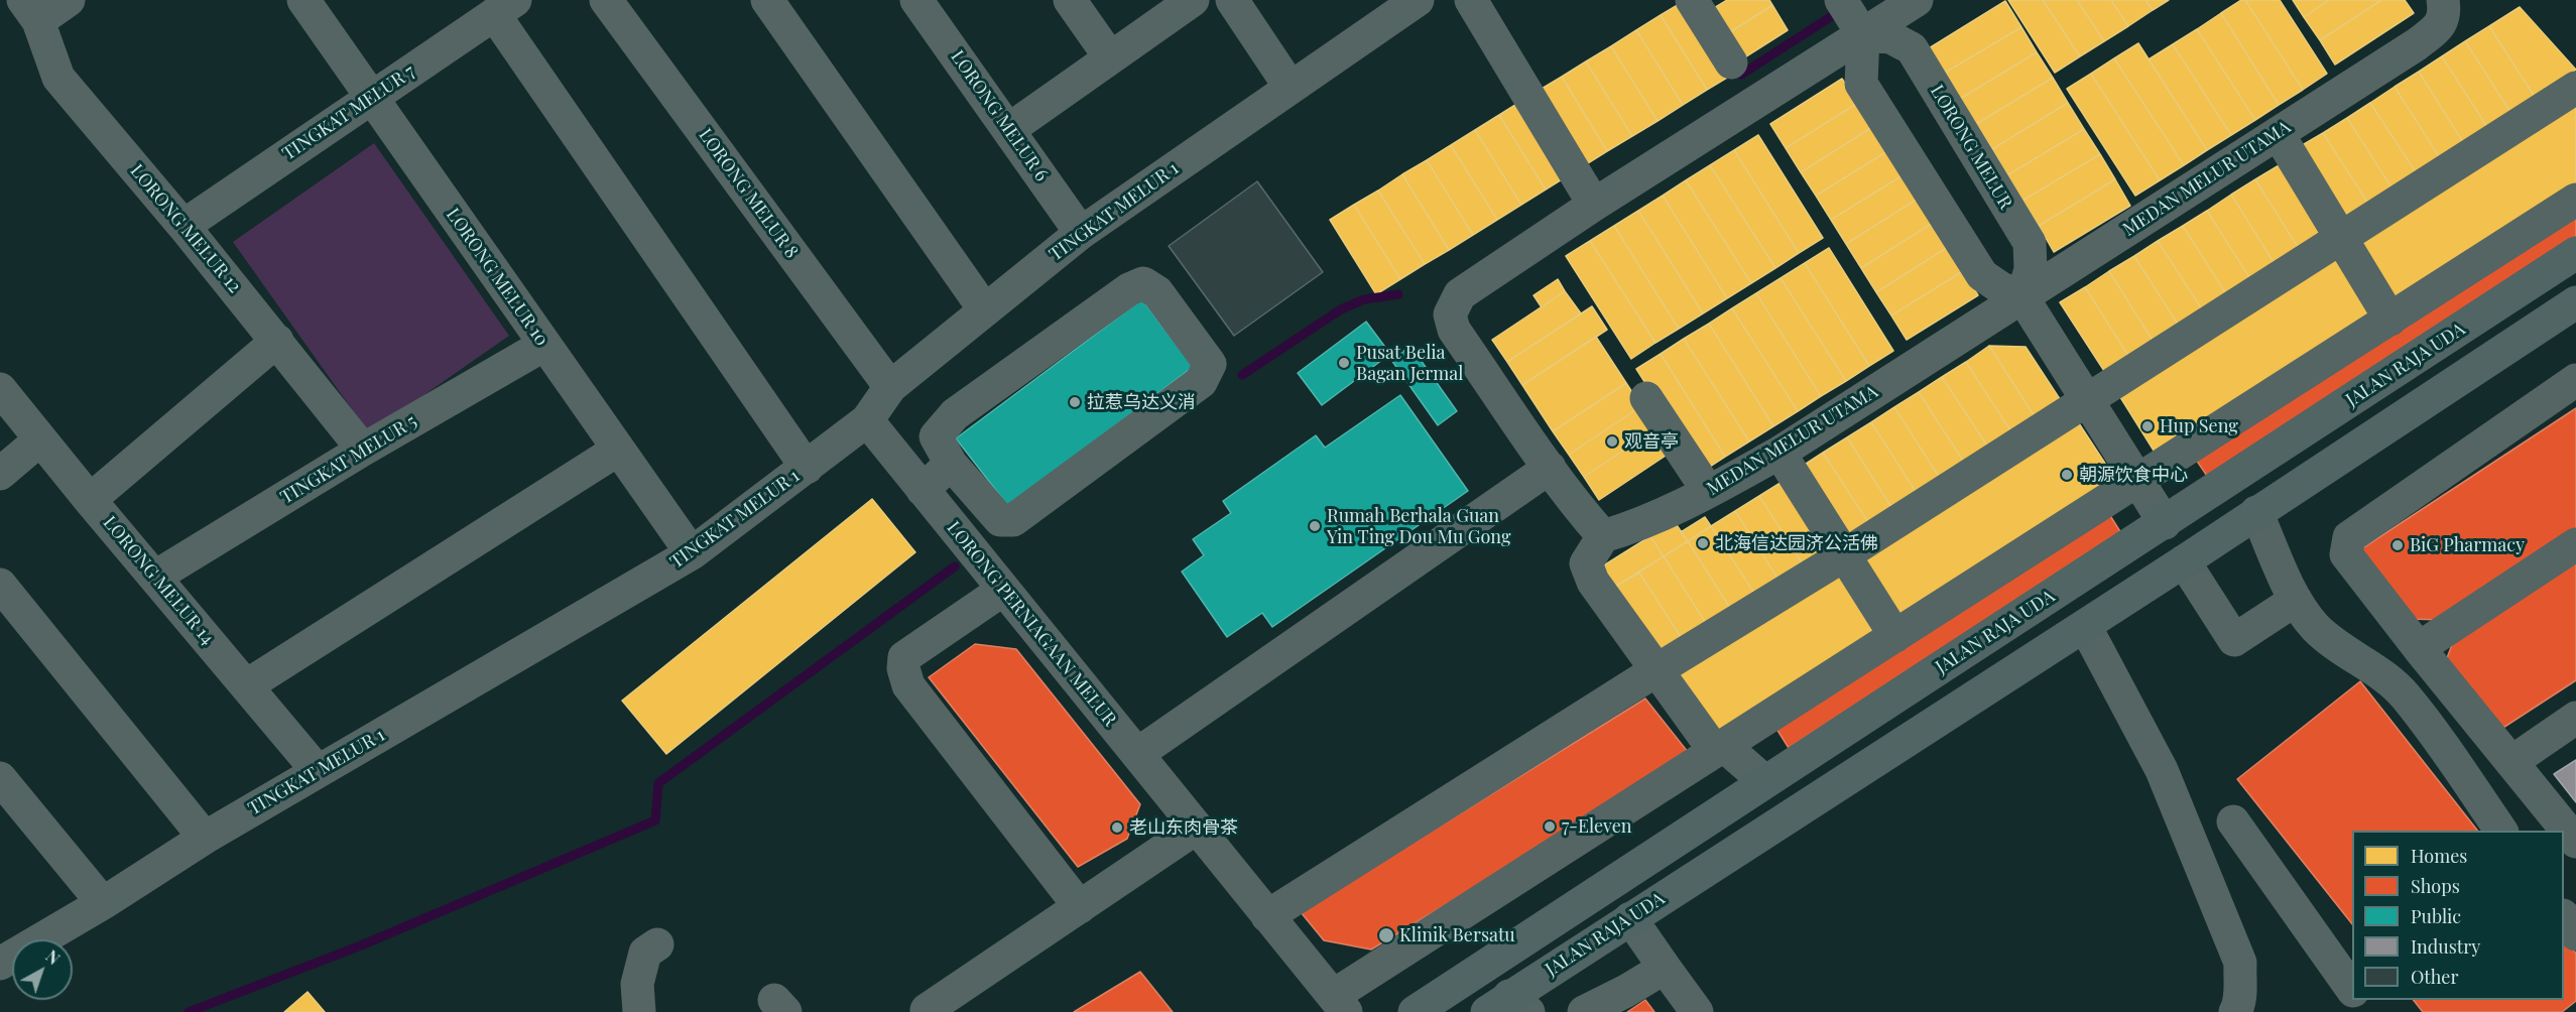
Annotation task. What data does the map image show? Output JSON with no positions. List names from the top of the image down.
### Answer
{
  "streets": {
    "main road": ["JALAN RAJA UDA"],
    "street": [
      "TINGKAT MELUR 7",
      "LORONG MELUR 6",
      "LORONG MELUR",
      "MEDAN MELUR UTAMA",
      "LORONG MELUR 8",
      "TINGKAT MELUR 1",
      "LORONG MELUR 12",
      "LORONG MELUR 10",
      "TINGKAT MELUR 5",
      "LORONG MELUR 14",
      "LORONG PERNIAGAAN MELUR"
    ]
  },
  "crossings": [
    ["TINGKAT MELUR 7", "LORONG MELUR 12"],
    ["TINGKAT MELUR 7", "LORONG MELUR 10"],
    ["LORONG MELUR 6", "TINGKAT MELUR 1"],
    ["LORONG MELUR", "MEDAN MELUR UTAMA"],
    ["LORONG MELUR 8", "TINGKAT MELUR 1"],
    ["TINGKAT MELUR 1", "LORONG MELUR 10"],
    ["TINGKAT MELUR 1", "LORONG MELUR 14"],
    ["TINGKAT MELUR 1", "LORONG PERNIAGAAN MELUR"],
    ["LORONG MELUR 12", "TINGKAT MELUR 5"],
    ["LORONG MELUR 10", "TINGKAT MELUR 5"],
    ["TINGKAT MELUR 5", "LORONG MELUR 14"]
  ],
  "places": [
    "Pusat Belia Bagan Jermal",
    "拉惹乌达义消",
    "Hup Seng",
    "观音亭",
    "朝源饮食中心",
    "Rumah Berhala Guan Yin Ting Dou Mu Gong",
    "北海信达园济公活佛",
    "BiG Pharmacy",
    "7-Eleven",
    "老山东肉骨茶",
    "Klinik Bersatu"
  ],
  "legend": [
    "Homes",
    "Shops",
    "Public",
    "Industry",
    "Other"
  ],
  "north": "top right"
}
